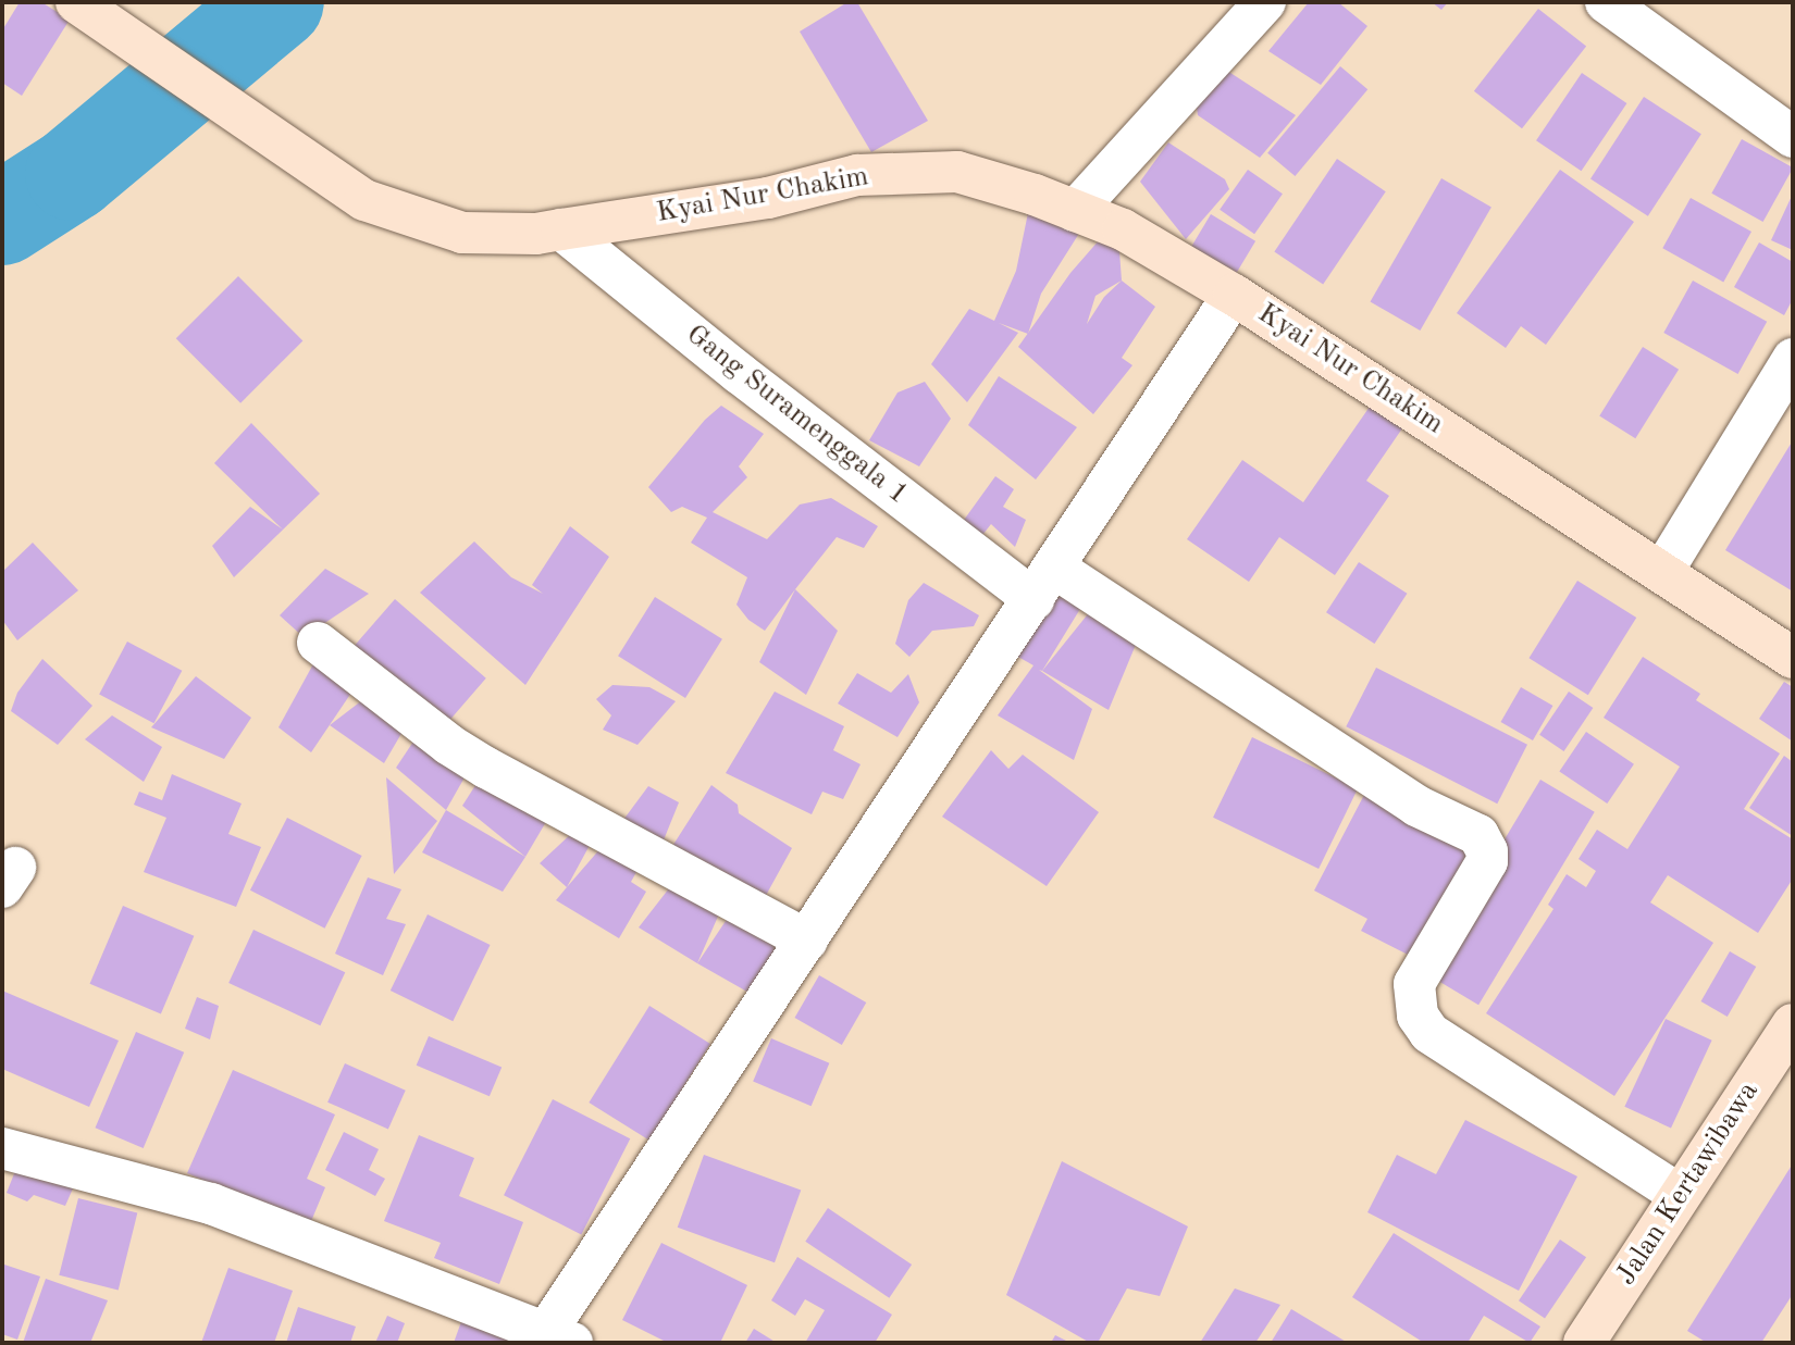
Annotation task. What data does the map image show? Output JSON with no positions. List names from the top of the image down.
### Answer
{
  "streets": {
    "street": ["Kyai Nur Chakim", "Gang Suramenggala 1", "Jalan Kertawibawa"]
  },
  "crossings": [
    ["Kyai Nur Chakim", "Gang Suramenggala 1"],
    ["Gang Suramenggala 1", "Jalan Kertawibawa"]
  ]
}
